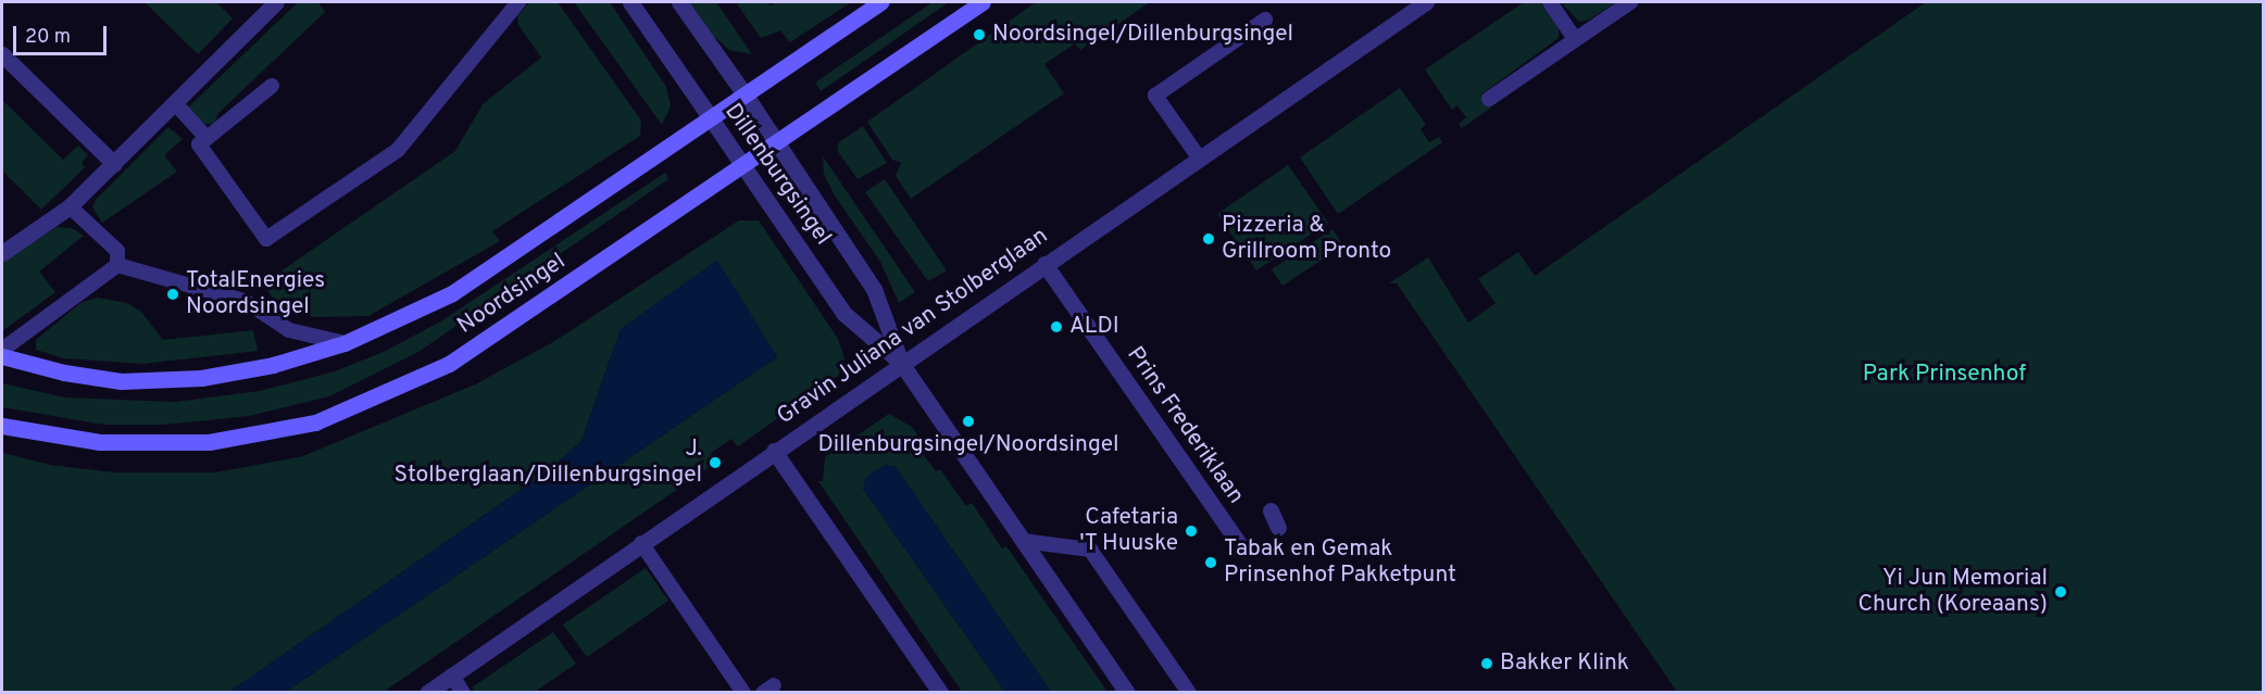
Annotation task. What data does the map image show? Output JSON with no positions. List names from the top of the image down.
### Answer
{
  "streets": {
    "main road": ["Noordsingel"],
    "street": ["Dillenburgsingel", "Gravin Juliana van Stolberglaan", "Prins Frederiklaan"]
  },
  "crossings": [
    ["Dillenburgsingel", "Noordsingel"],
    ["Dillenburgsingel", "Gravin Juliana van Stolberglaan"],
    ["Gravin Juliana van Stolberglaan", "Prins Frederiklaan"]
  ],
  "parks": ["Park Prinsenhof"],
  "places": [
    "Noordsingel/Dillenburgsingel",
    "Pizzeria & Grillroom Pronto",
    "TotalEnergies Noordsingel",
    "ALDI",
    "Dillenburgsingel/Noordsingel",
    "J. Stolberglaan/Dillenburgsingel",
    "Cafetaria 'T Huuske",
    "Tabak en Gemak Prinsenhof Pakketpunt",
    "Yi Jun Memorial Church (Koreaans)",
    "Bakker Klink"
  ],
  "scale_bar": "20 m"
}
